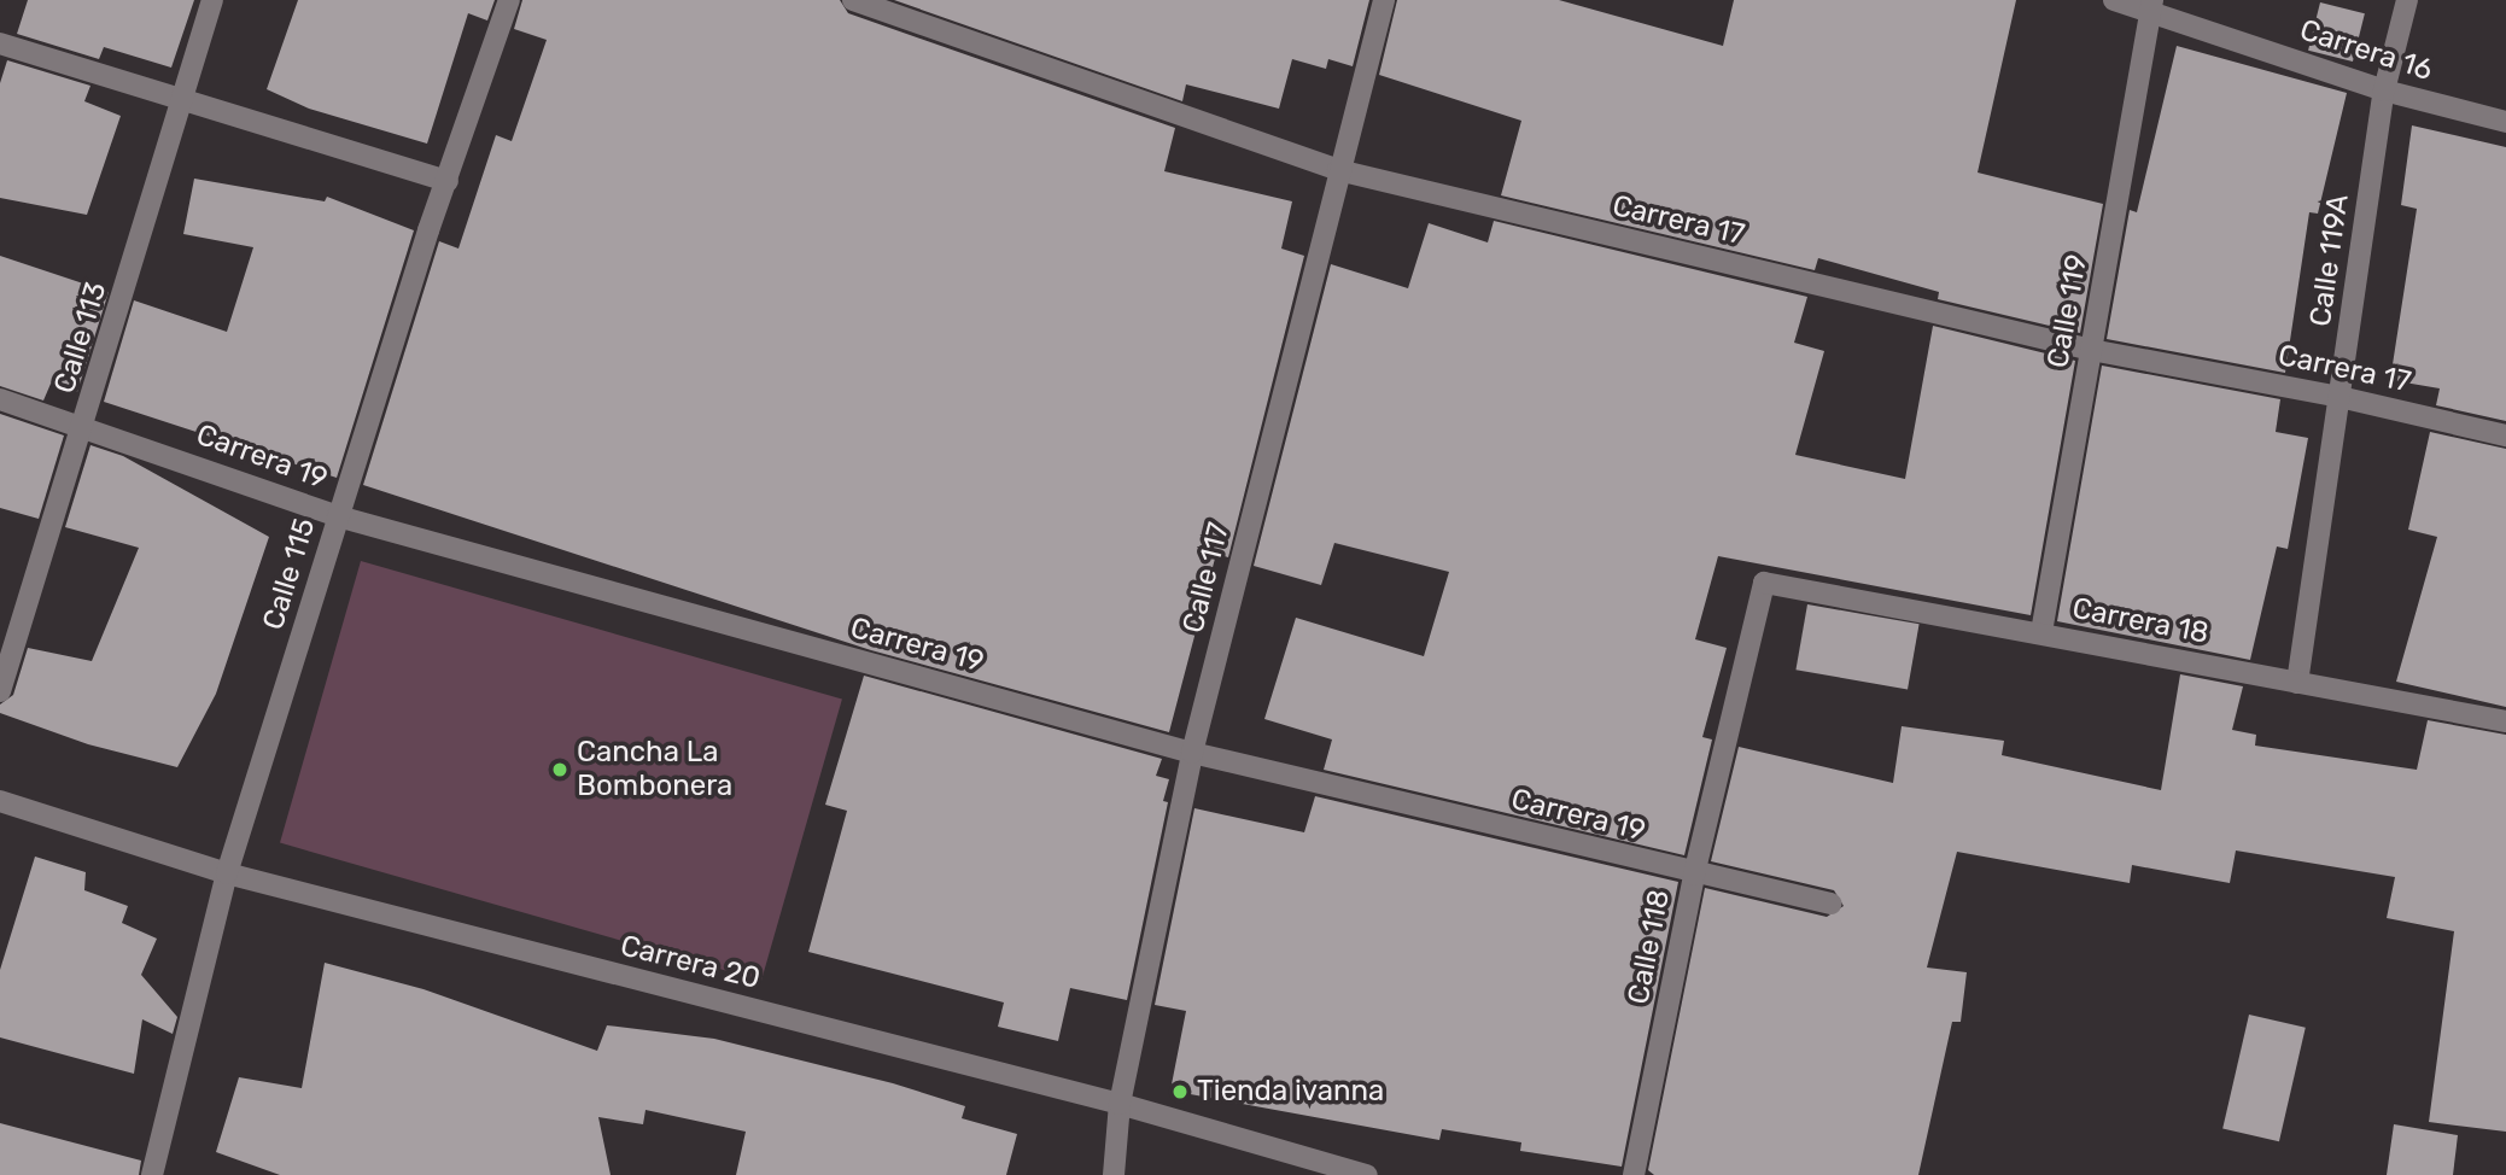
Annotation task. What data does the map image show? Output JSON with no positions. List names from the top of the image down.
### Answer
{
  "streets": {
    "street": [
      "Carrera 16",
      "Carrera 17",
      "Calle 119A",
      "Calle 119",
      "Calle 113",
      "Carrera 19",
      "Calle 115",
      "Calle 117",
      "Carrera 18",
      "Calle 118",
      "Carrera 20"
    ]
  },
  "crossings": [
    ["Carrera 16", "Calle 119A"],
    ["Carrera 16", "Calle 119"],
    ["Carrera 17", "Calle 119A"],
    ["Carrera 17", "Calle 119"],
    ["Carrera 17", "Calle 117"],
    ["Calle 119A", "Carrera 18"],
    ["Calle 119", "Carrera 18"],
    ["Calle 113", "Carrera 19"],
    ["Carrera 19", "Calle 115"],
    ["Carrera 19", "Calle 117"],
    ["Carrera 19", "Calle 118"],
    ["Calle 115", "Carrera 20"],
    ["Calle 117", "Carrera 20"],
    ["Carrera 18", "Calle 118"]
  ],
  "places": ["Cancha La Bombonera", "Tienda ivanna"]
}
